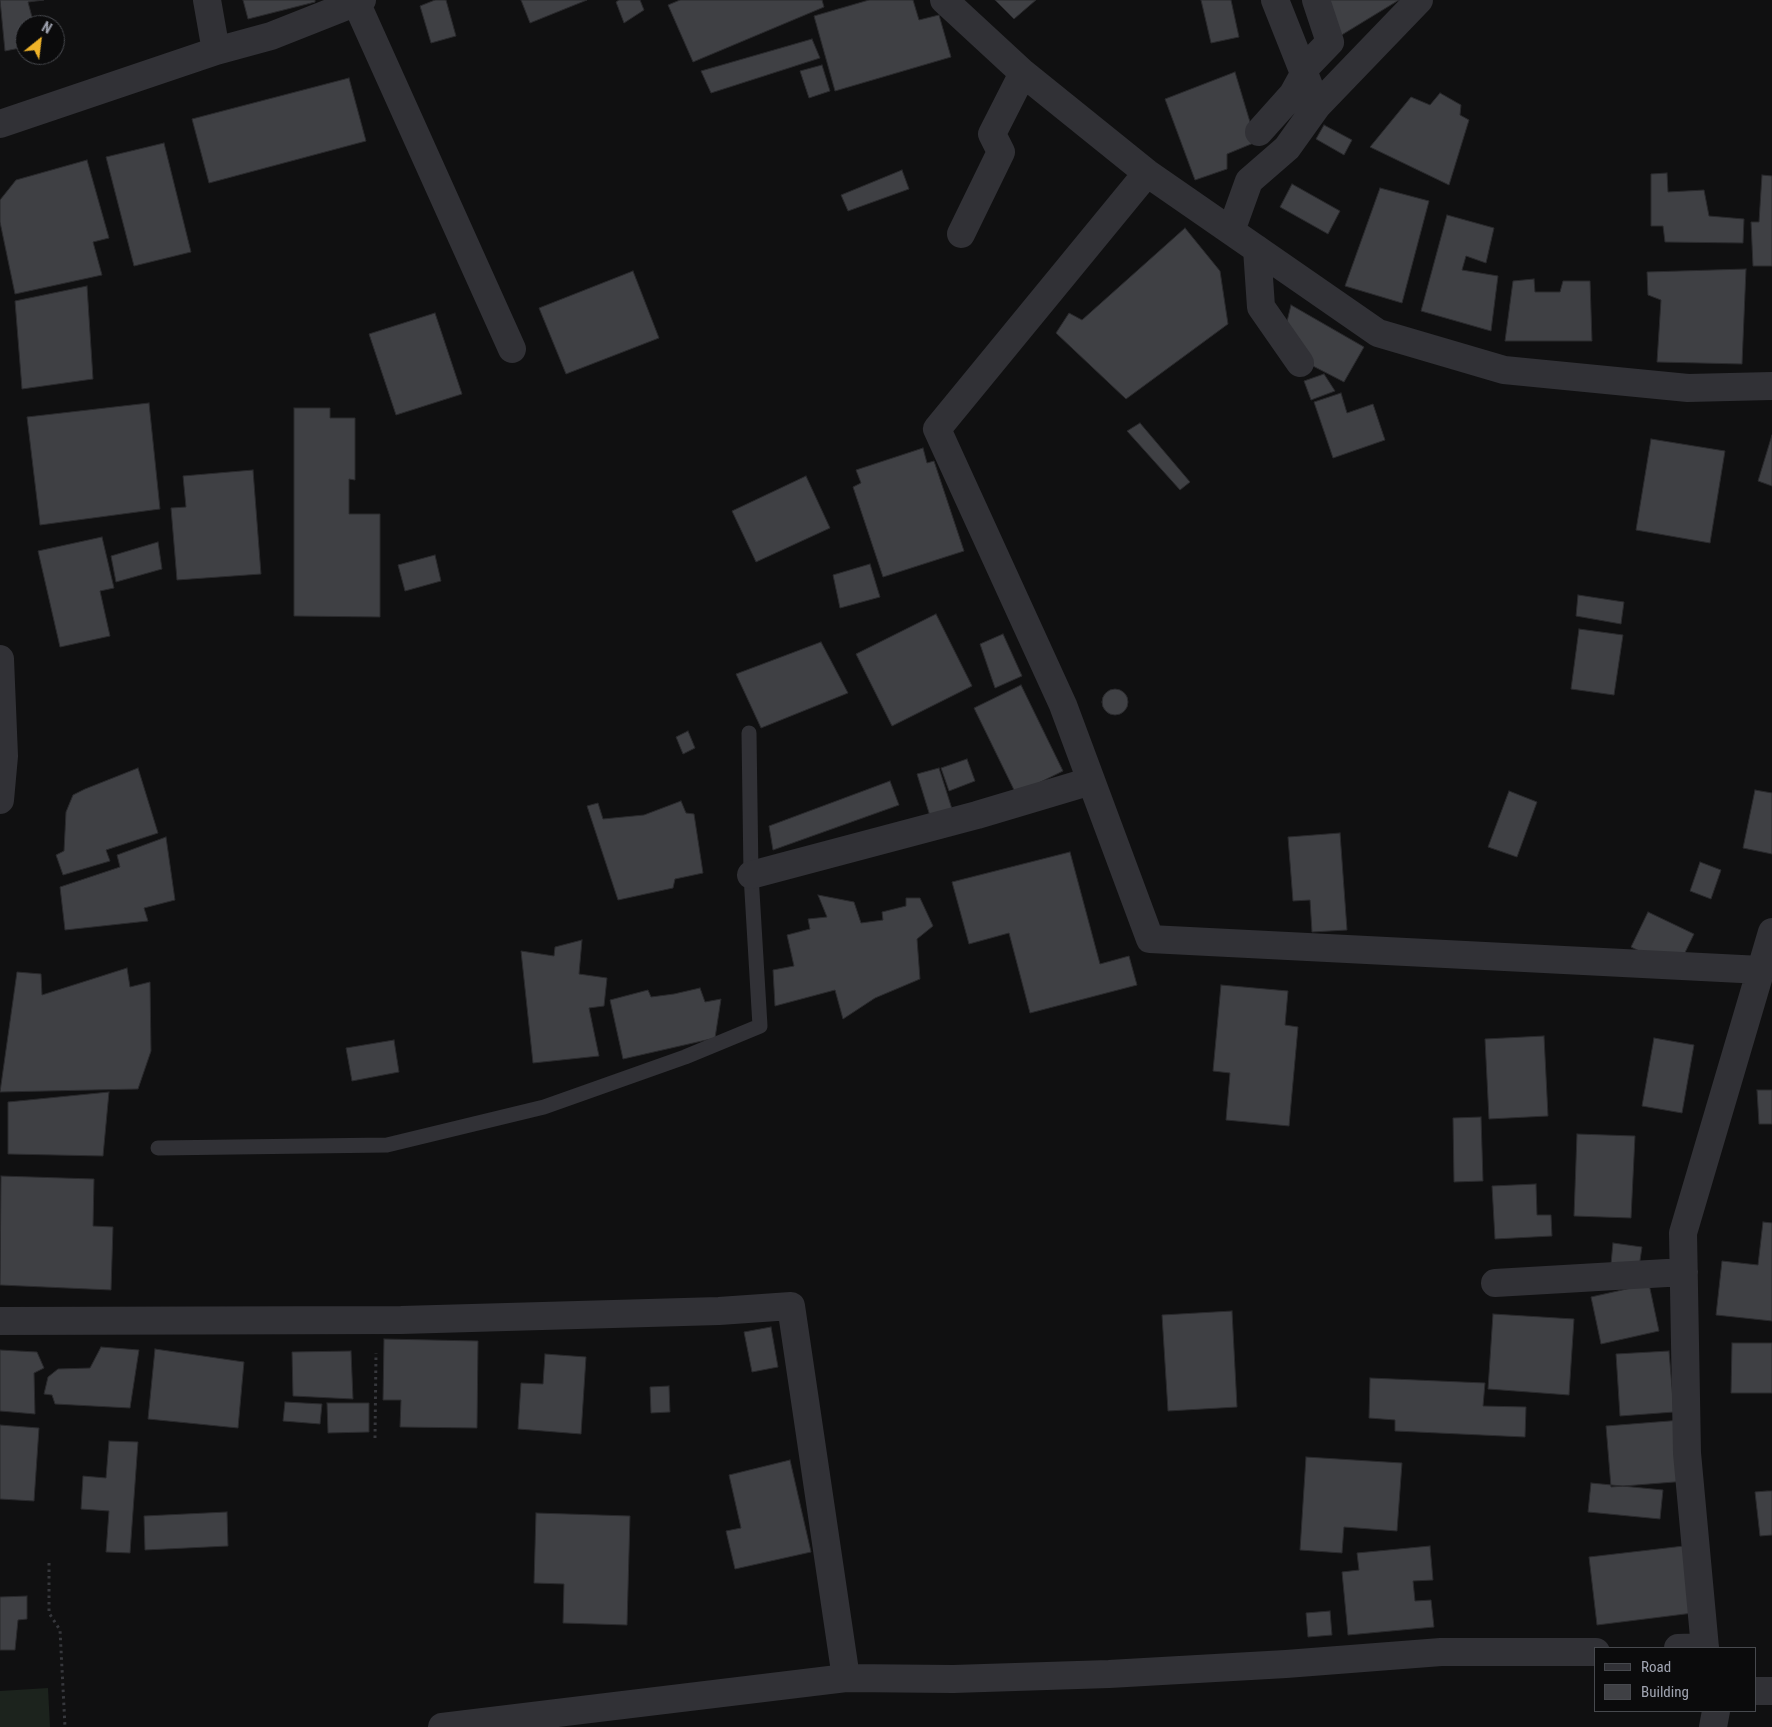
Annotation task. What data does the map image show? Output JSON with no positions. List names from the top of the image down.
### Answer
{
  "legend": ["Road", "Building"],
  "north": "top right"
}
